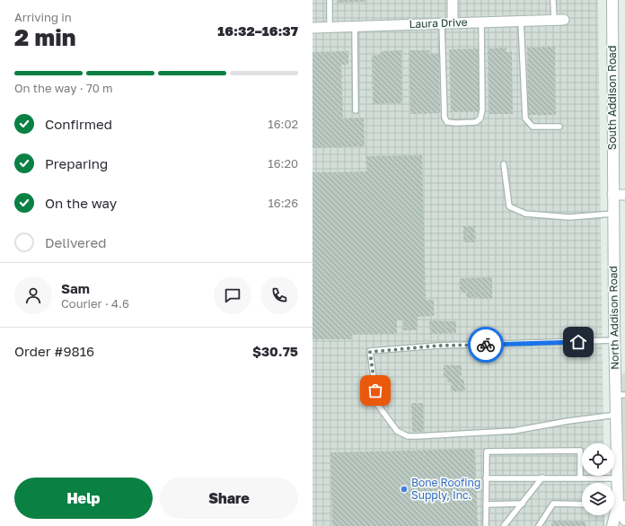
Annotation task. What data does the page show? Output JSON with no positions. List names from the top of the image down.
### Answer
{
  "streets": {
    "street": ["Laura Drive", "South Addison Road", "North Addison Road"]
  },
  "crossings": [
    ["South Addison Road", "North Addison Road"]
  ],
  "places": ["Bone Roofing Supply, Inc."],
  "page": {
    "heading": ["2 min", "Arriving in", "16:32–16:37"],
    "panel": [
      "Sam",
      "Courier · 4.6",
      "Order #9816",
      "$30.75"
    ],
    "bar": "On the way · 70 m",
    "list": [
      ["Confirmed", "16:02"],
      ["Preparing", "16:20"],
      ["On the way", "16:26"],
      "Delivered"
    ],
    "buttons": ["Help", "Share"]
  }
}
